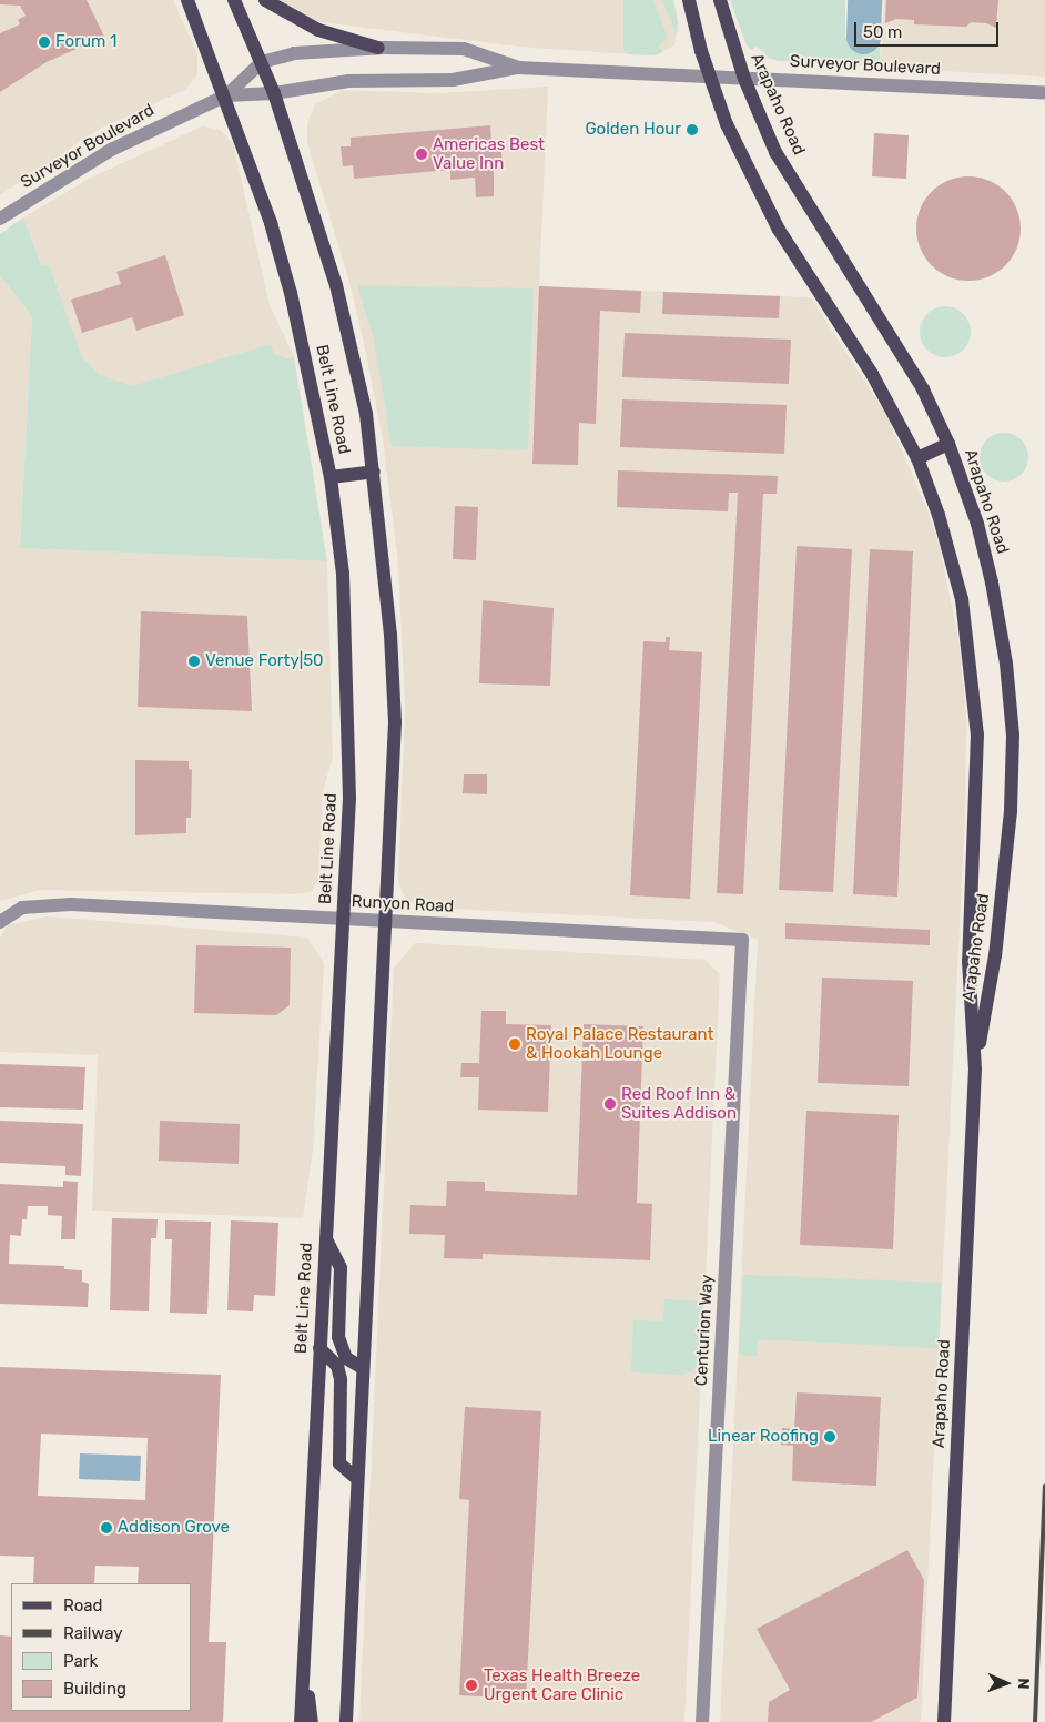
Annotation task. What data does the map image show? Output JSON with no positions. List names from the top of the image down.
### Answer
{
  "streets": {
    "main road": ["Arapaho Road", "Belt Line Road"],
    "street": ["Surveyor Boulevard", "Runyon Road", "Centurion Way"]
  },
  "crossings": [
    ["Surveyor Boulevard", "Arapaho Road"],
    ["Surveyor Boulevard", "Belt Line Road"],
    ["Belt Line Road", "Runyon Road"],
    ["Runyon Road", "Centurion Way"]
  ],
  "places": [
    "Forum 1",
    "Golden Hour",
    "Americas Best Value Inn",
    "Venue Forty|50",
    "Royal Palace Restaurant & Hookah Lounge",
    "Red Roof Inn & Suites Addison",
    "Linear Roofing",
    "Addison Grove",
    "Texas Health Breeze Urgent Care Clinic"
  ],
  "legend": [
    "Road",
    "Railway",
    "Park",
    "Building"
  ],
  "scale_bar": "50 m",
  "north": "right"
}
